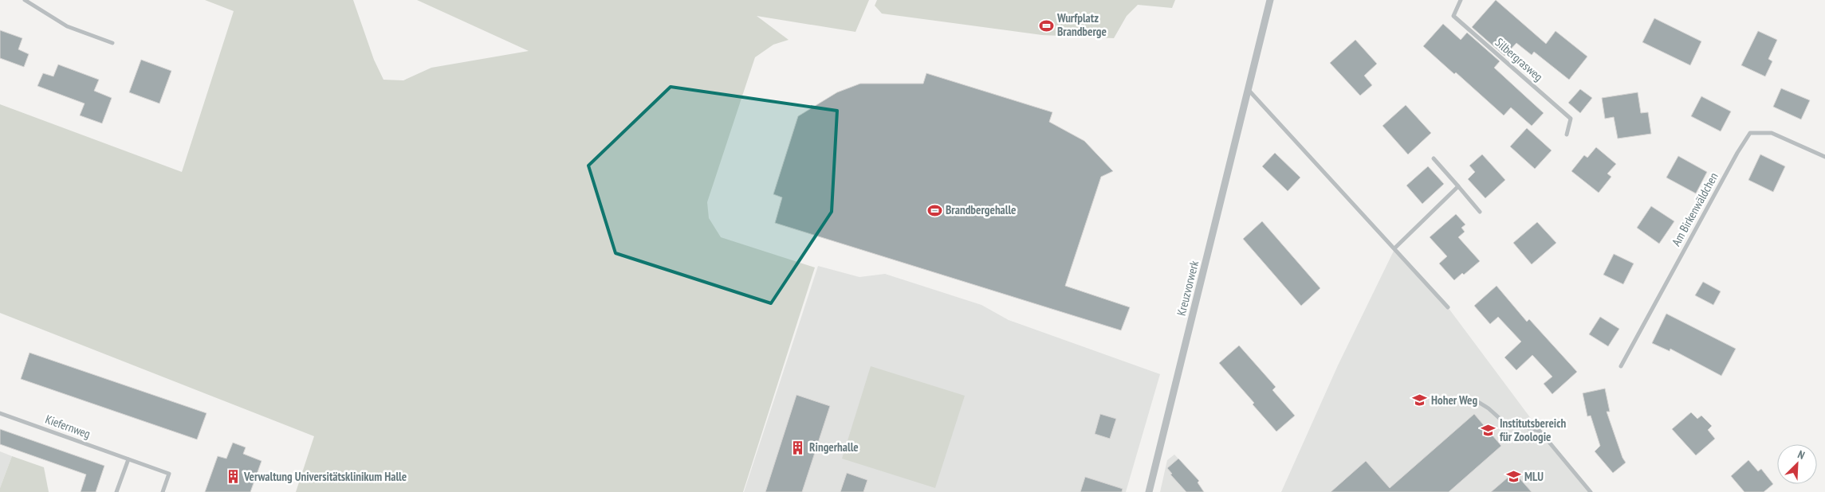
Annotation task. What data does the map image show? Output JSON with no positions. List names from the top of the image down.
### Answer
{
  "streets": {
    "street": [
      "Silbergrasweg",
      "Am Birkenwäldchen",
      "Kreuzvorwerk",
      "Kiefernweg"
    ]
  },
  "places": {
    "sports": ["Wurfplatz Brandberge", "Brandbergehalle"],
    "school or university": ["Hoher Weg", "Institutsbereich für Zoologie", "MLU"],
    "building": ["Ringerhalle", "Verwaltung Universitätsklinikum Halle"]
  },
  "north": "top right"
}
